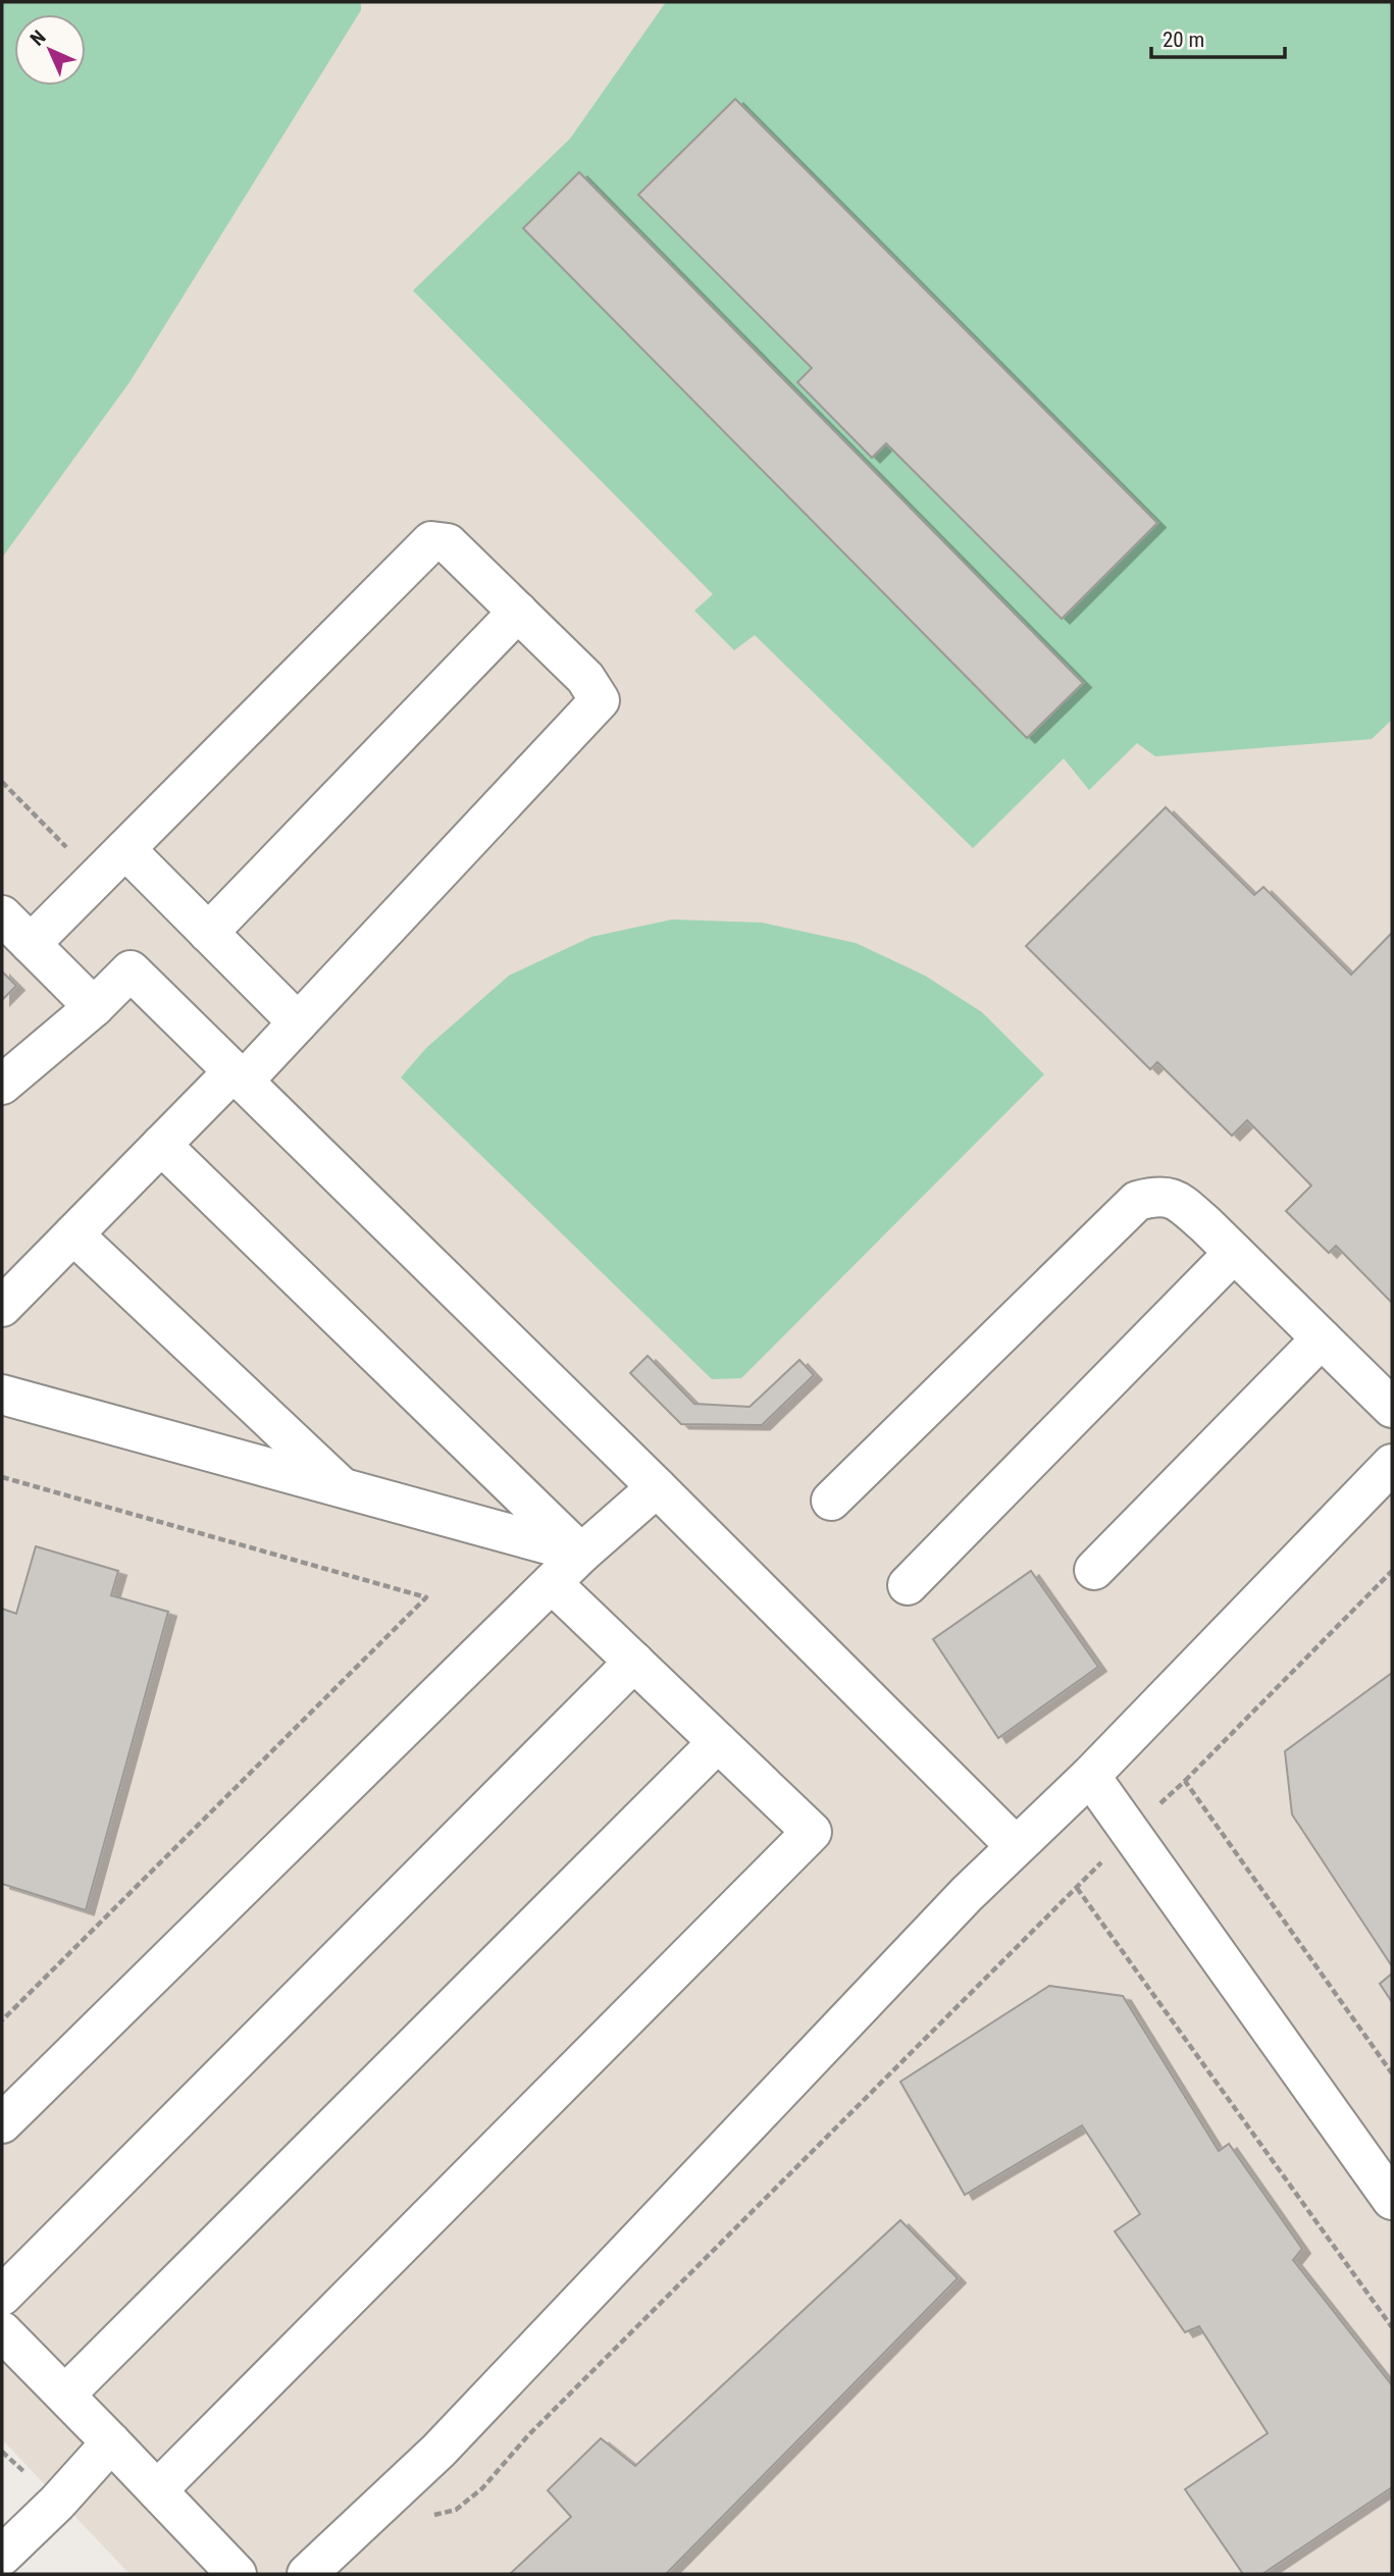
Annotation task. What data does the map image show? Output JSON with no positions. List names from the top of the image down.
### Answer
{
  "scale_bar": "20 m",
  "north": "top left"
}
